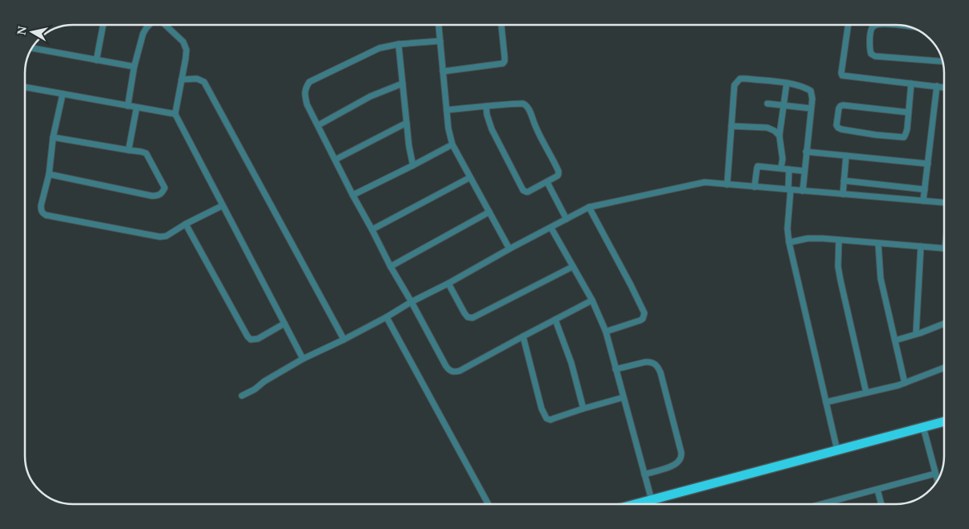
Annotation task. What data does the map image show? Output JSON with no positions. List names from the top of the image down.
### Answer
{
  "north": "left"
}
